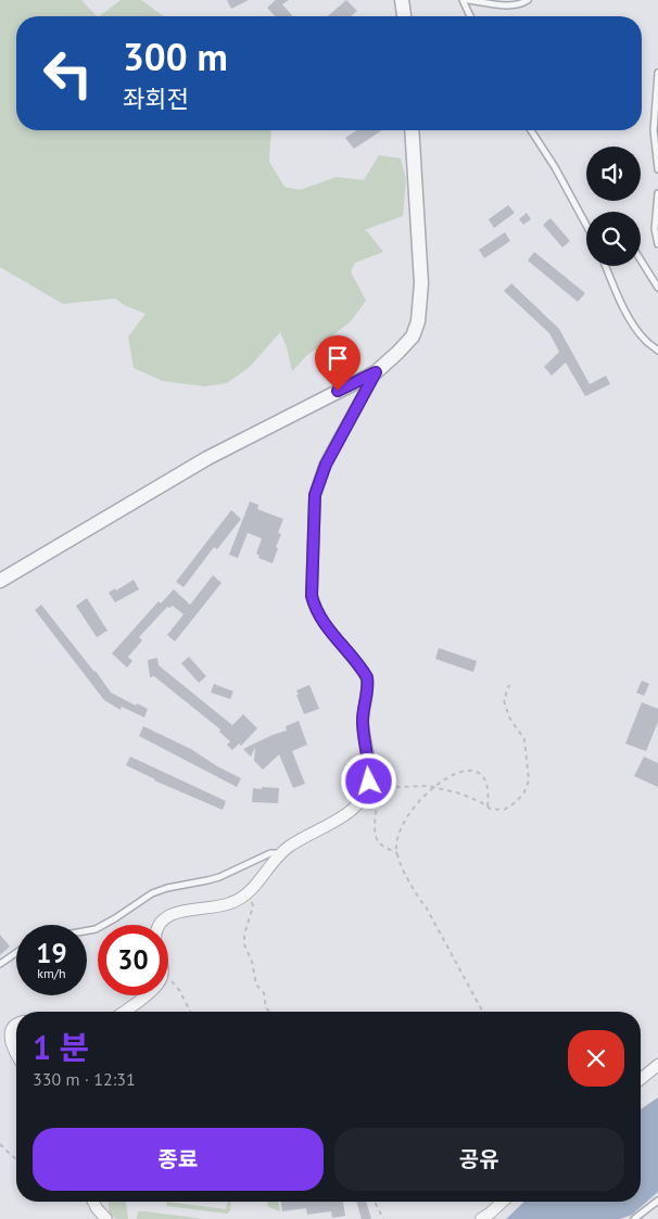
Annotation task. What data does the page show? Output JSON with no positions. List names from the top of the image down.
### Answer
{
  "page": {
    "turn": ["300 m", "좌회전"],
    "speed": "19 km/h",
    "limit": "30",
    "heading": ["1 분", "330 m · 12:31"],
    "buttons": ["종료", "공유"]
  }
}
